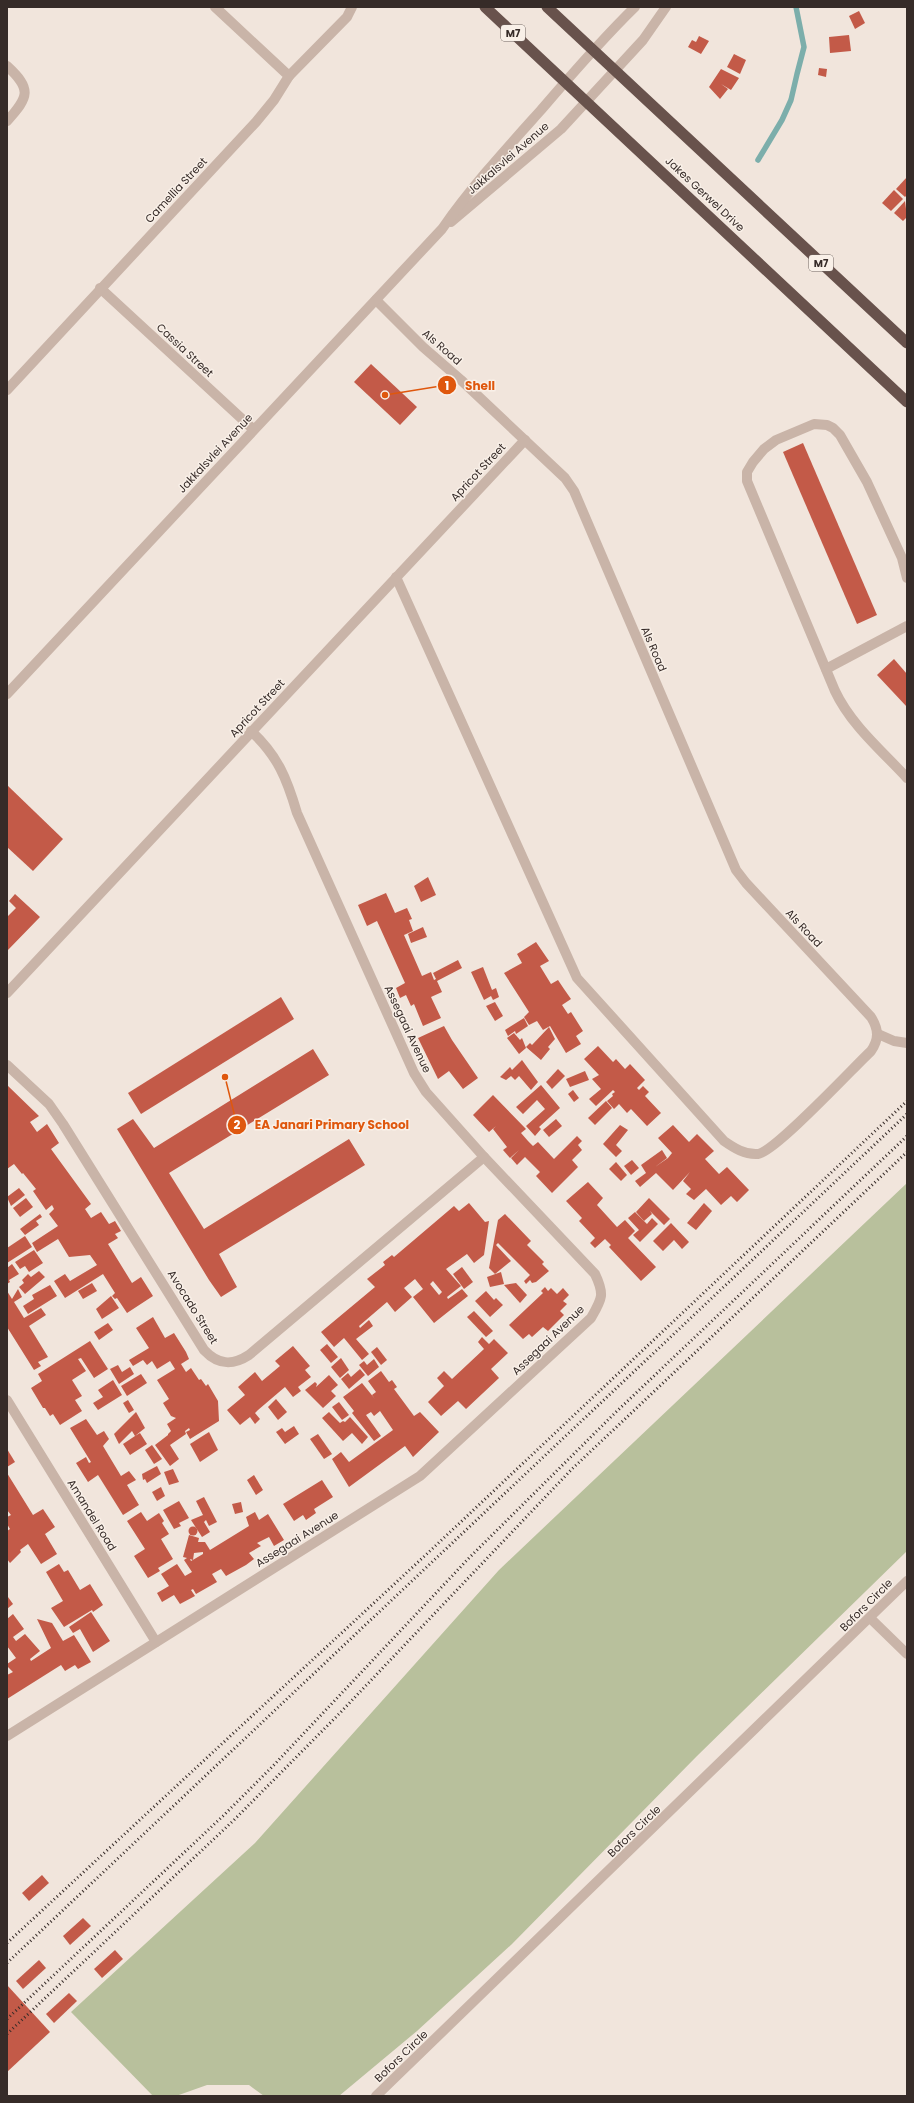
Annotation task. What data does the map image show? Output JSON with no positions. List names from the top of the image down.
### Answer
{
  "streets": {
    "highway": ["M7", "Jakes Gerwel Drive"],
    "street": [
      "Jakkalsvlei Avenue",
      "Camellia Street",
      "Als Road",
      "Cassia Street",
      "Apricot Street",
      "Assegaai Avenue",
      "Avocado Street",
      "Amandel Road",
      "Bofors Circle"
    ]
  },
  "crossings": [
    ["M7", "Jakkalsvlei Avenue"],
    ["Jakkalsvlei Avenue", "Jakes Gerwel Drive"],
    ["Jakkalsvlei Avenue", "Als Road"],
    ["Jakkalsvlei Avenue", "Cassia Street"],
    ["Camellia Street", "Cassia Street"],
    ["Als Road", "Apricot Street"],
    ["Apricot Street", "Assegaai Avenue"],
    ["Assegaai Avenue", "Avocado Street"],
    ["Assegaai Avenue", "Amandel Road"]
  ],
  "places": ["Shell", "EA Janari Primary School"]
}
